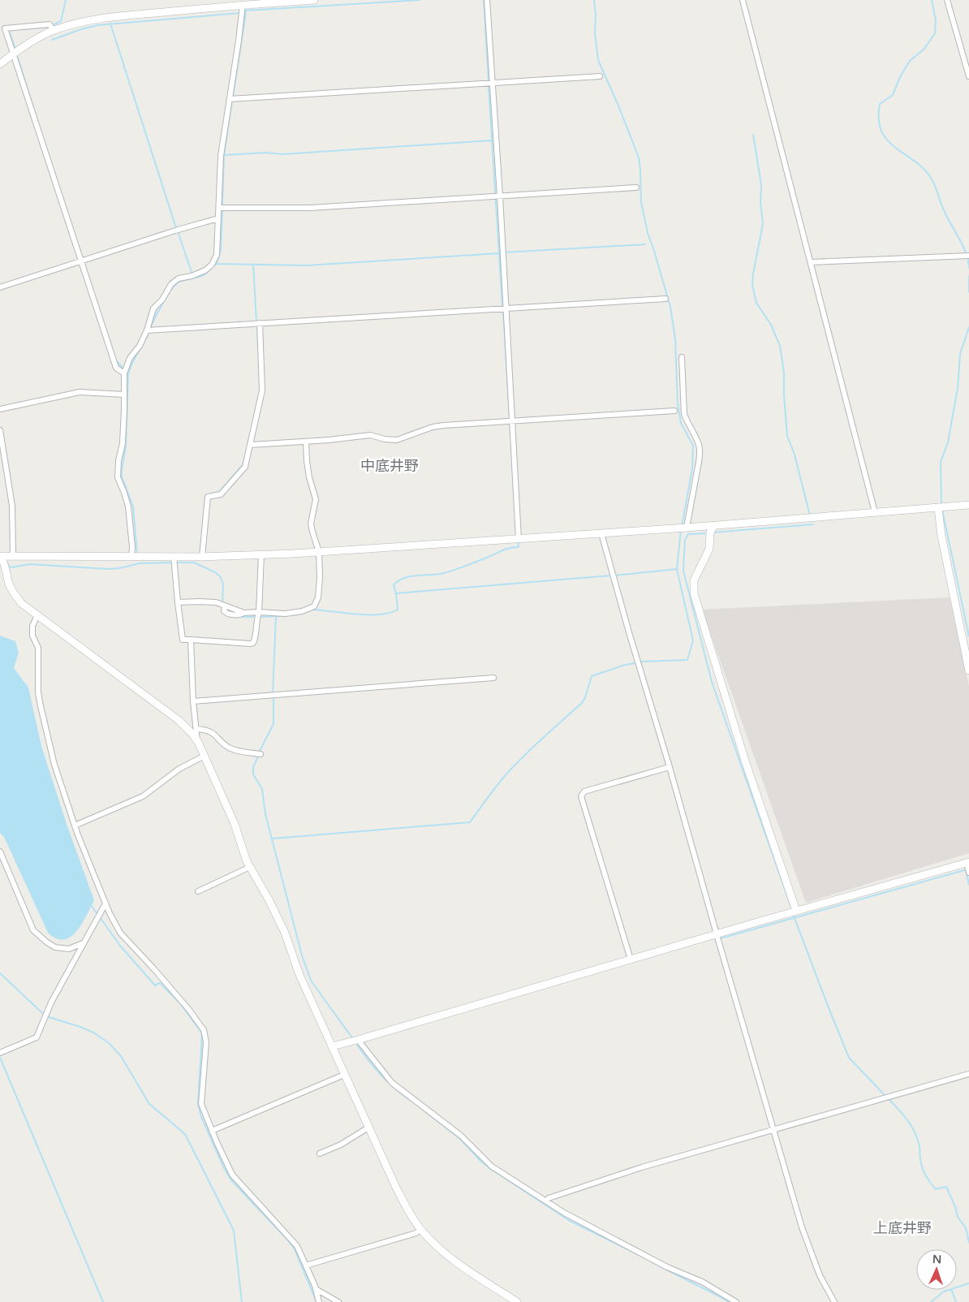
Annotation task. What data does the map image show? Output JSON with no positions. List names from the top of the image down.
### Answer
{
  "districts": ["中底井野", "上底井野"],
  "north": "top"
}
